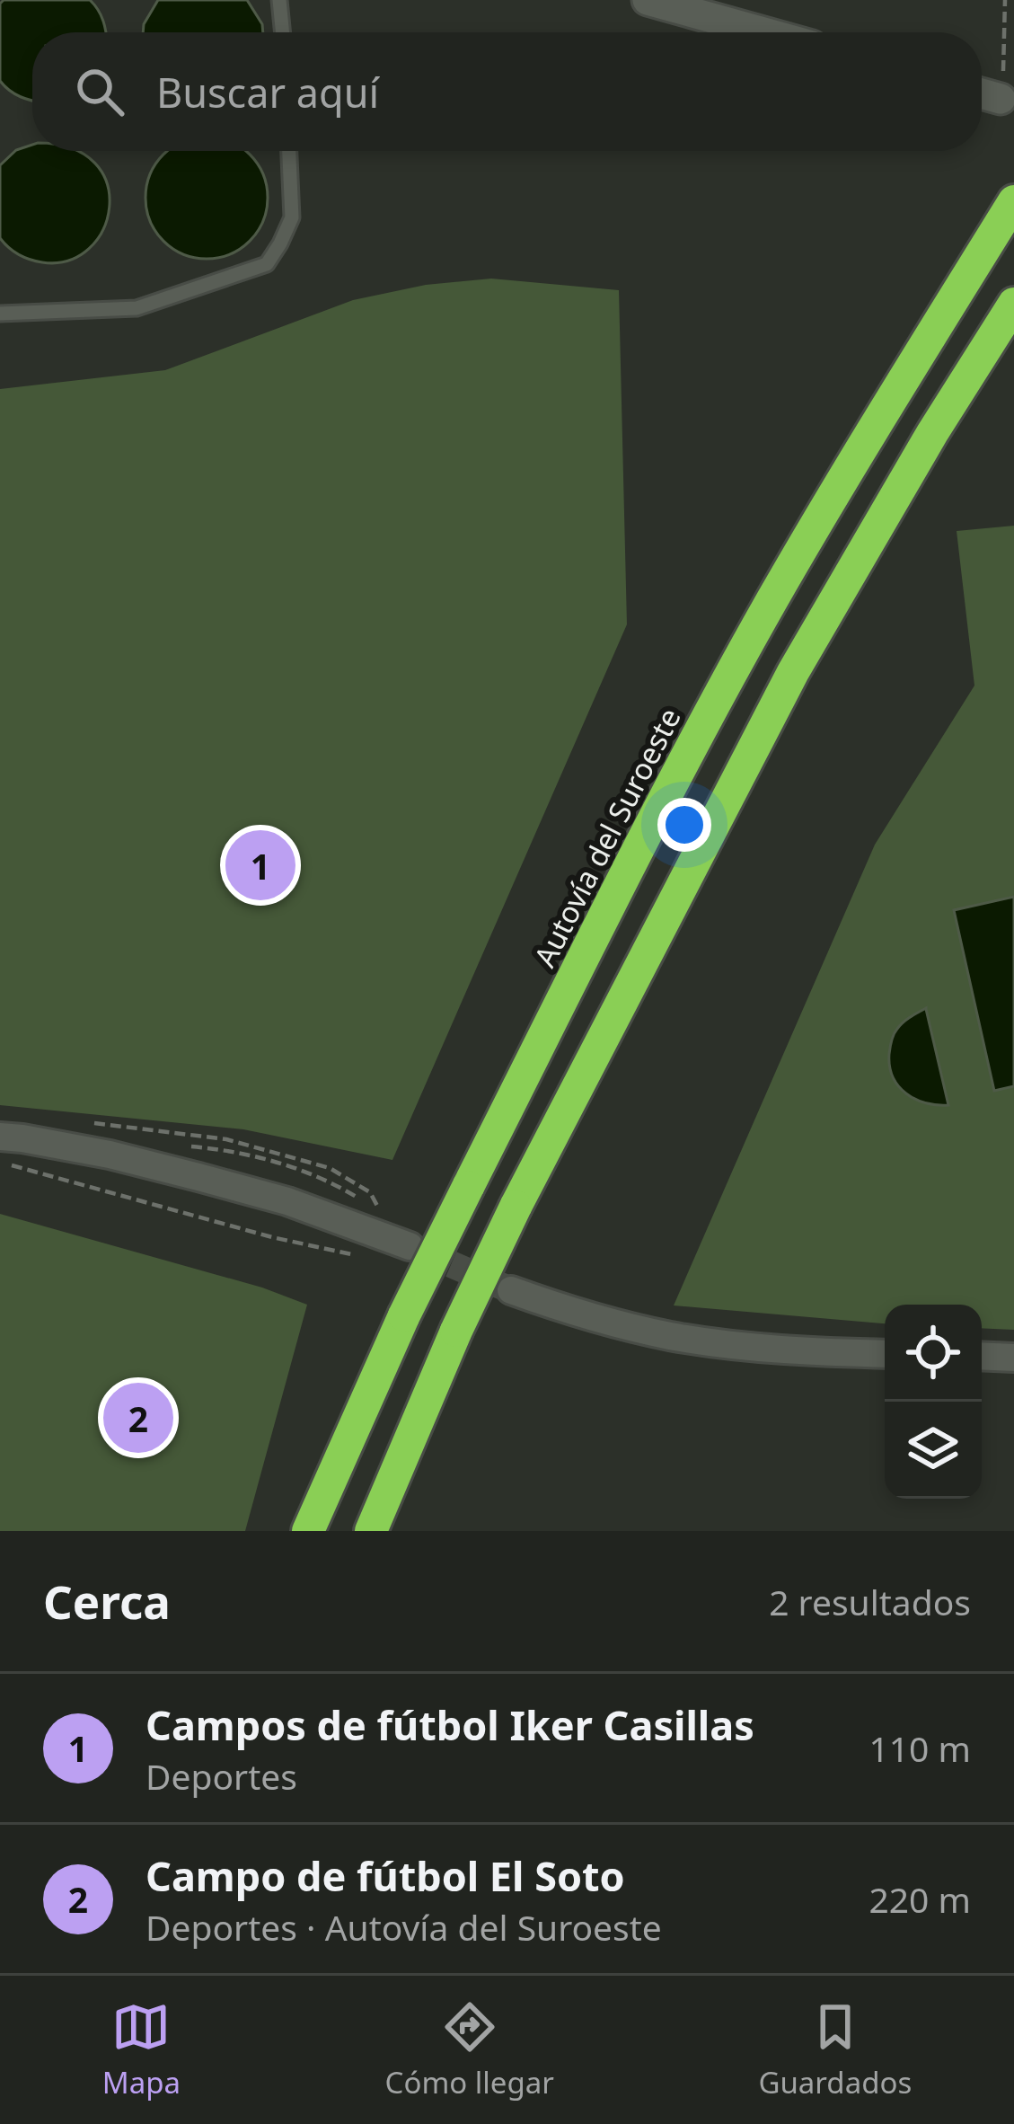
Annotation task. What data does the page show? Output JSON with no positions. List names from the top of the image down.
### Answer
{
  "streets": {
    "highway": ["Autovía del Suroeste"]
  },
  "page": {
    "search": "Buscar aquí",
    "pins": ["1", "2"],
    "heading": ["Cerca", "2 resultados"],
    "list": [
      {
        "mark": "1",
        "name": "Campos de fútbol Iker Casillas",
        "note": "Deportes",
        "value": "110 m"
      },
      {
        "mark": "2",
        "name": "Campo de fútbol El Soto",
        "note": "Deportes · Autovía del Suroeste",
        "value": "220 m"
      }
    ],
    "nav": ["Mapa", "Cómo llegar", "Guardados"]
  }
}
